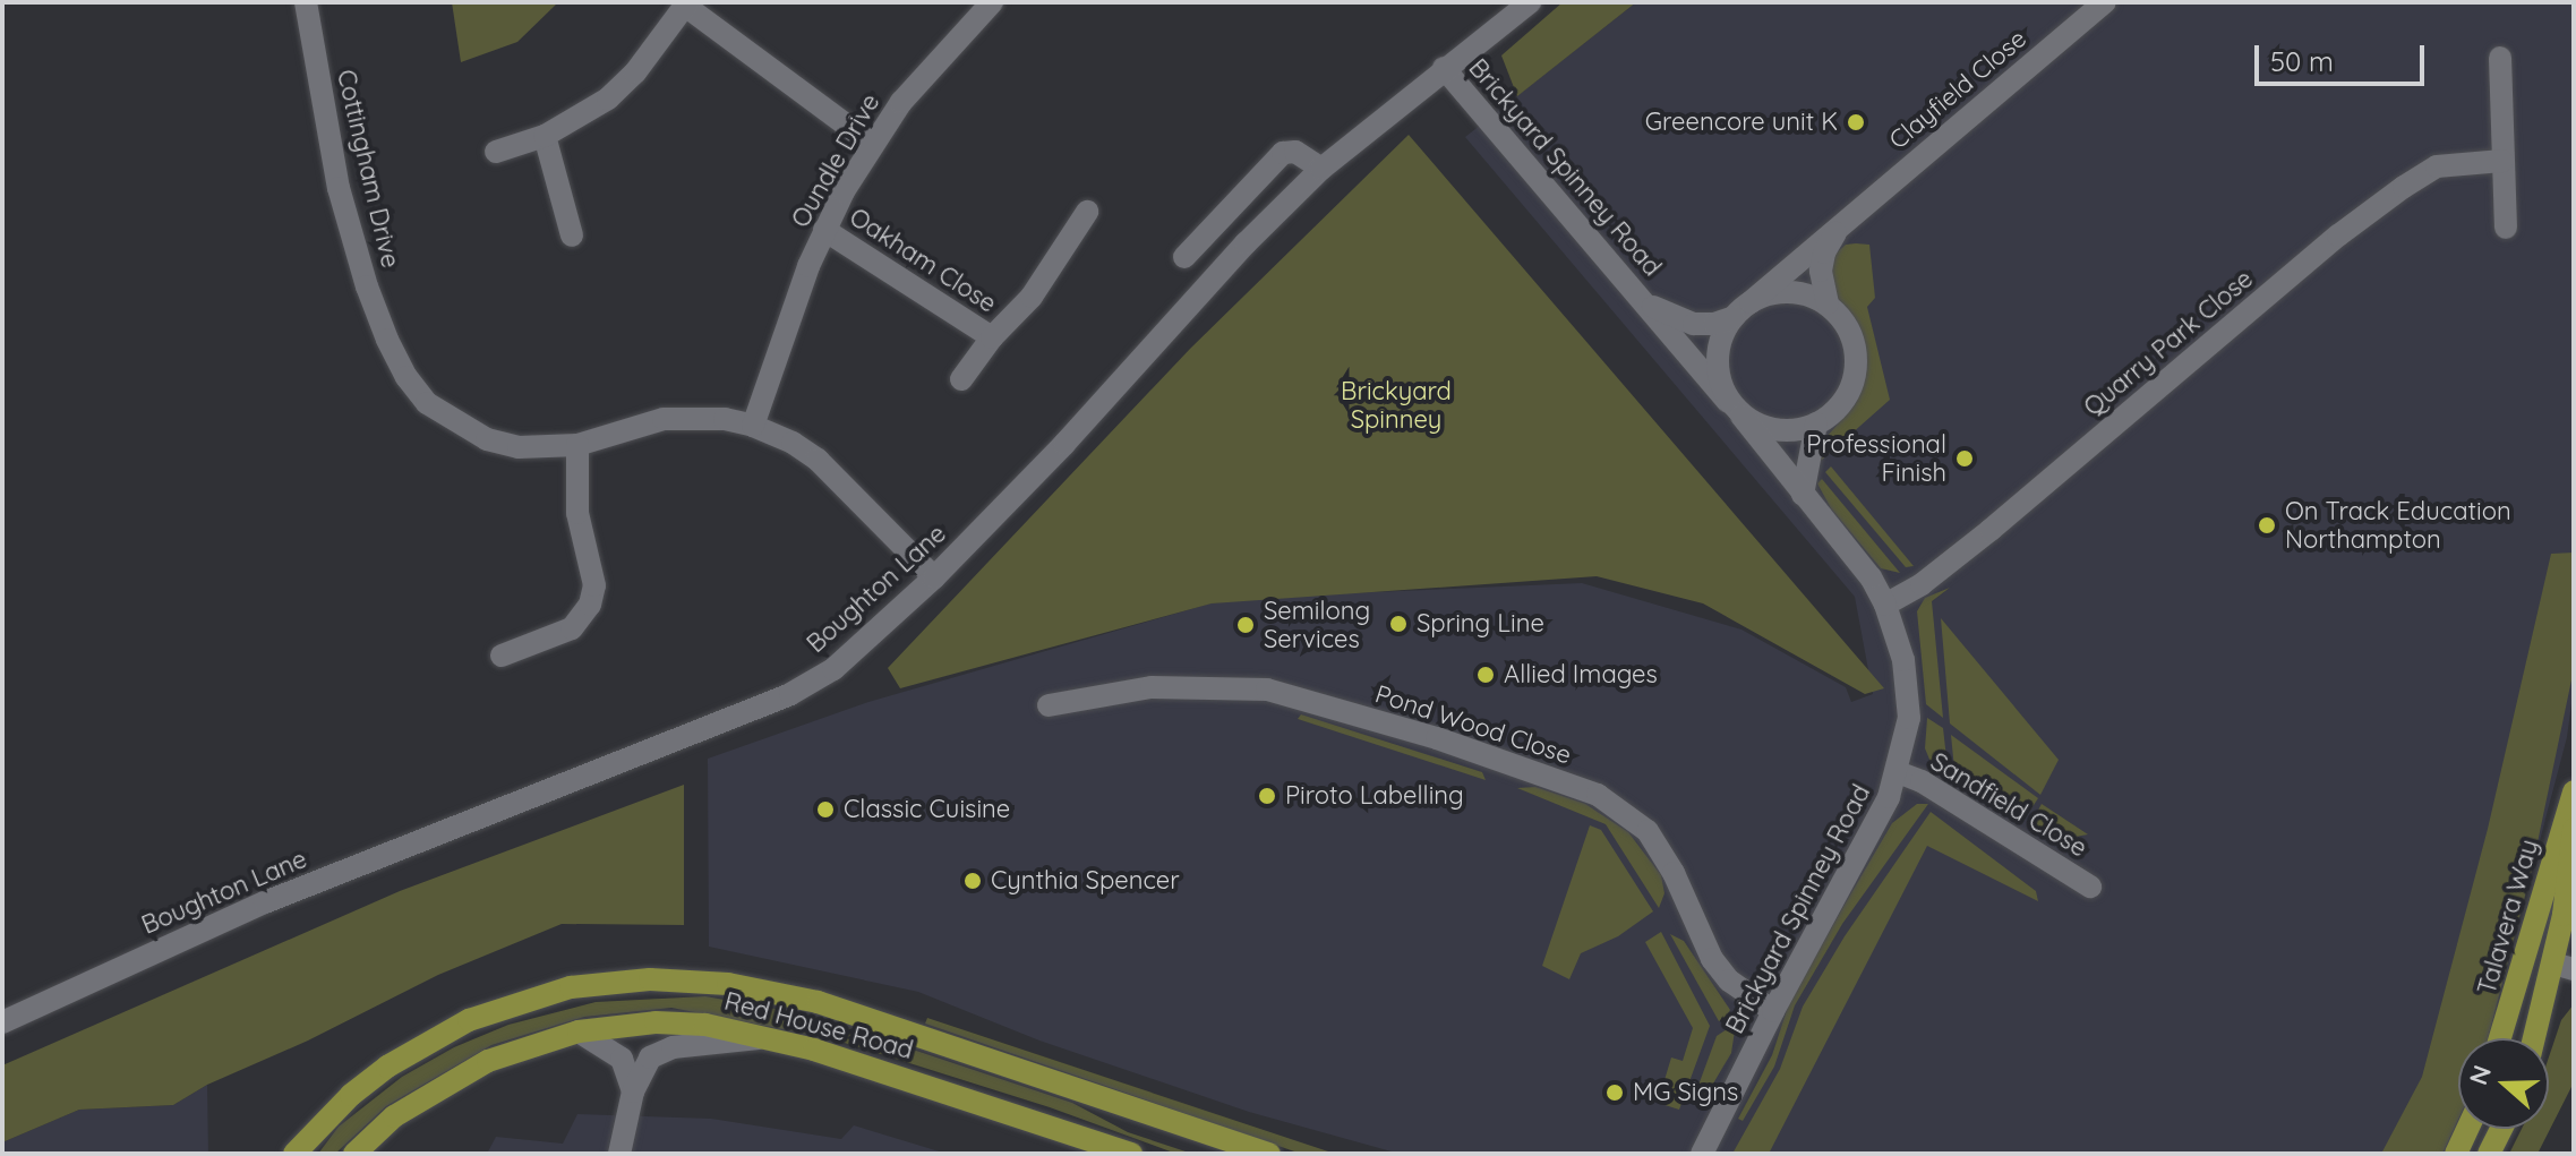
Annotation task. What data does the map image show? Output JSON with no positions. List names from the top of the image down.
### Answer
{
  "streets": {
    "main road": ["Talavera Way", "Red House Road"],
    "street": [
      "Clayfield Close",
      "Oundle Drive",
      "Brickyard Spinney Road",
      "Cottingham Drive",
      "Oakham Close",
      "Quarry Park Close",
      "Boughton Lane",
      "Pond Wood Close",
      "Sandfield Close"
    ]
  },
  "crossings": [
    ["Clayfield Close", "Brickyard Spinney Road"],
    ["Oundle Drive", "Cottingham Drive"],
    ["Oundle Drive", "Oakham Close"],
    ["Brickyard Spinney Road", "Quarry Park Close"],
    ["Brickyard Spinney Road", "Boughton Lane"],
    ["Brickyard Spinney Road", "Pond Wood Close"],
    ["Brickyard Spinney Road", "Sandfield Close"],
    ["Cottingham Drive", "Boughton Lane"]
  ],
  "parks": ["Brickyard Spinney"],
  "places": [
    "Greencore unit K",
    "Professional Finish",
    "On Track Education Northampton",
    "Spring Line",
    "Semilong Services",
    "Allied Images",
    "Piroto Labelling",
    "Classic Cuisine",
    "Cynthia Spencer",
    "MG Signs"
  ],
  "scale_bar": "50 m",
  "north": "left"
}
